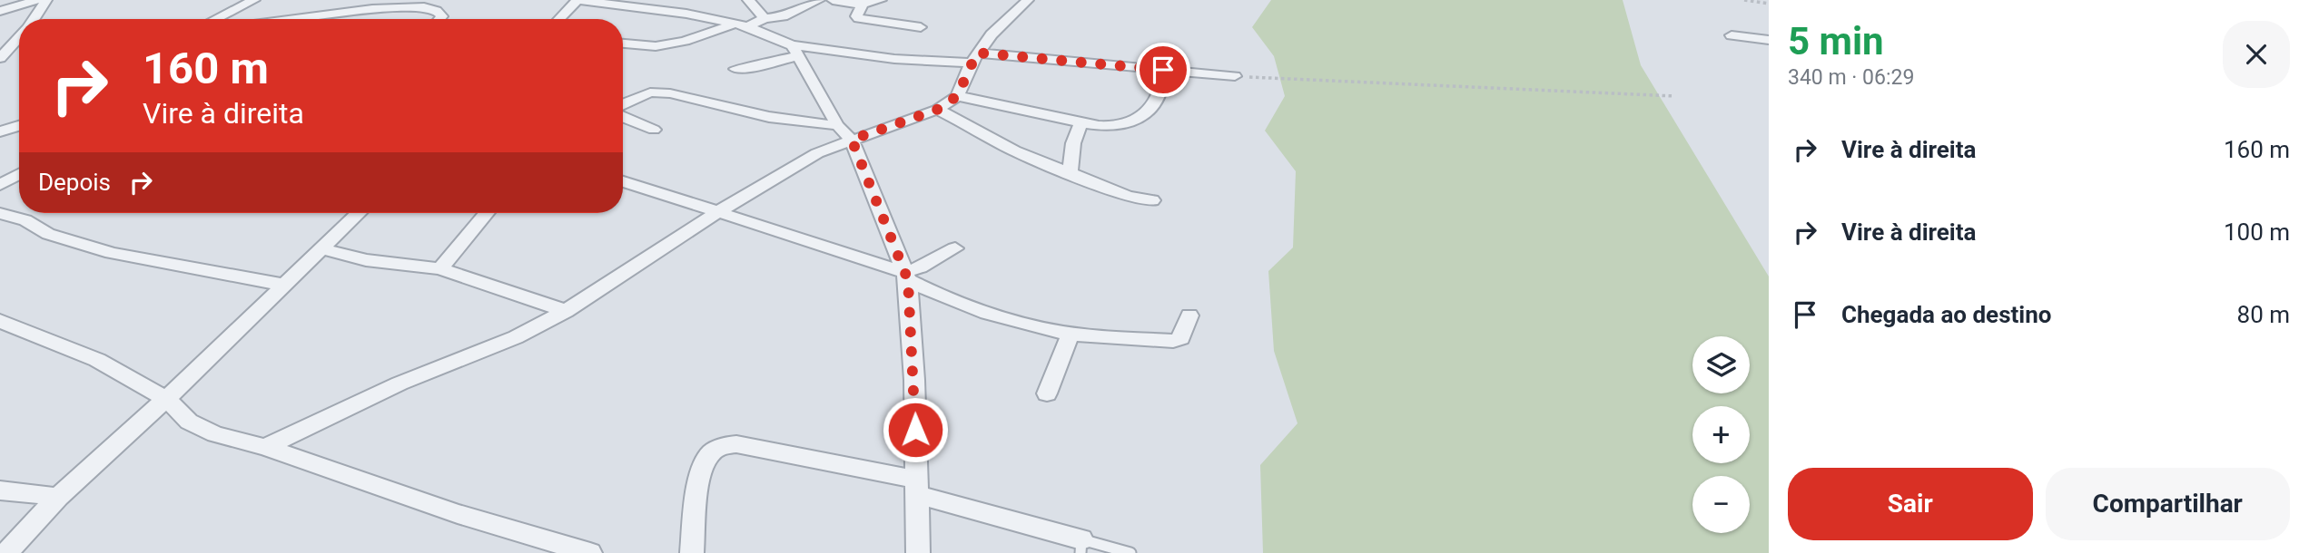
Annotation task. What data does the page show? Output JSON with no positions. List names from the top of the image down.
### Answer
{
  "page": {
    "heading": ["5 min", "340 m · 06:29"],
    "turn": ["160 m", "Vire à direita"],
    "list": [
      {
        "name": "Vire à direita",
        "value": "160 m"
      },
      {
        "name": "Vire à direita",
        "value": "100 m"
      },
      {
        "name": "Chegada ao destino",
        "value": "80 m"
      }
    ],
    "then": "Depois",
    "map_buttons": ["+", "−"],
    "buttons": ["Sair", "Compartilhar"]
  }
}
